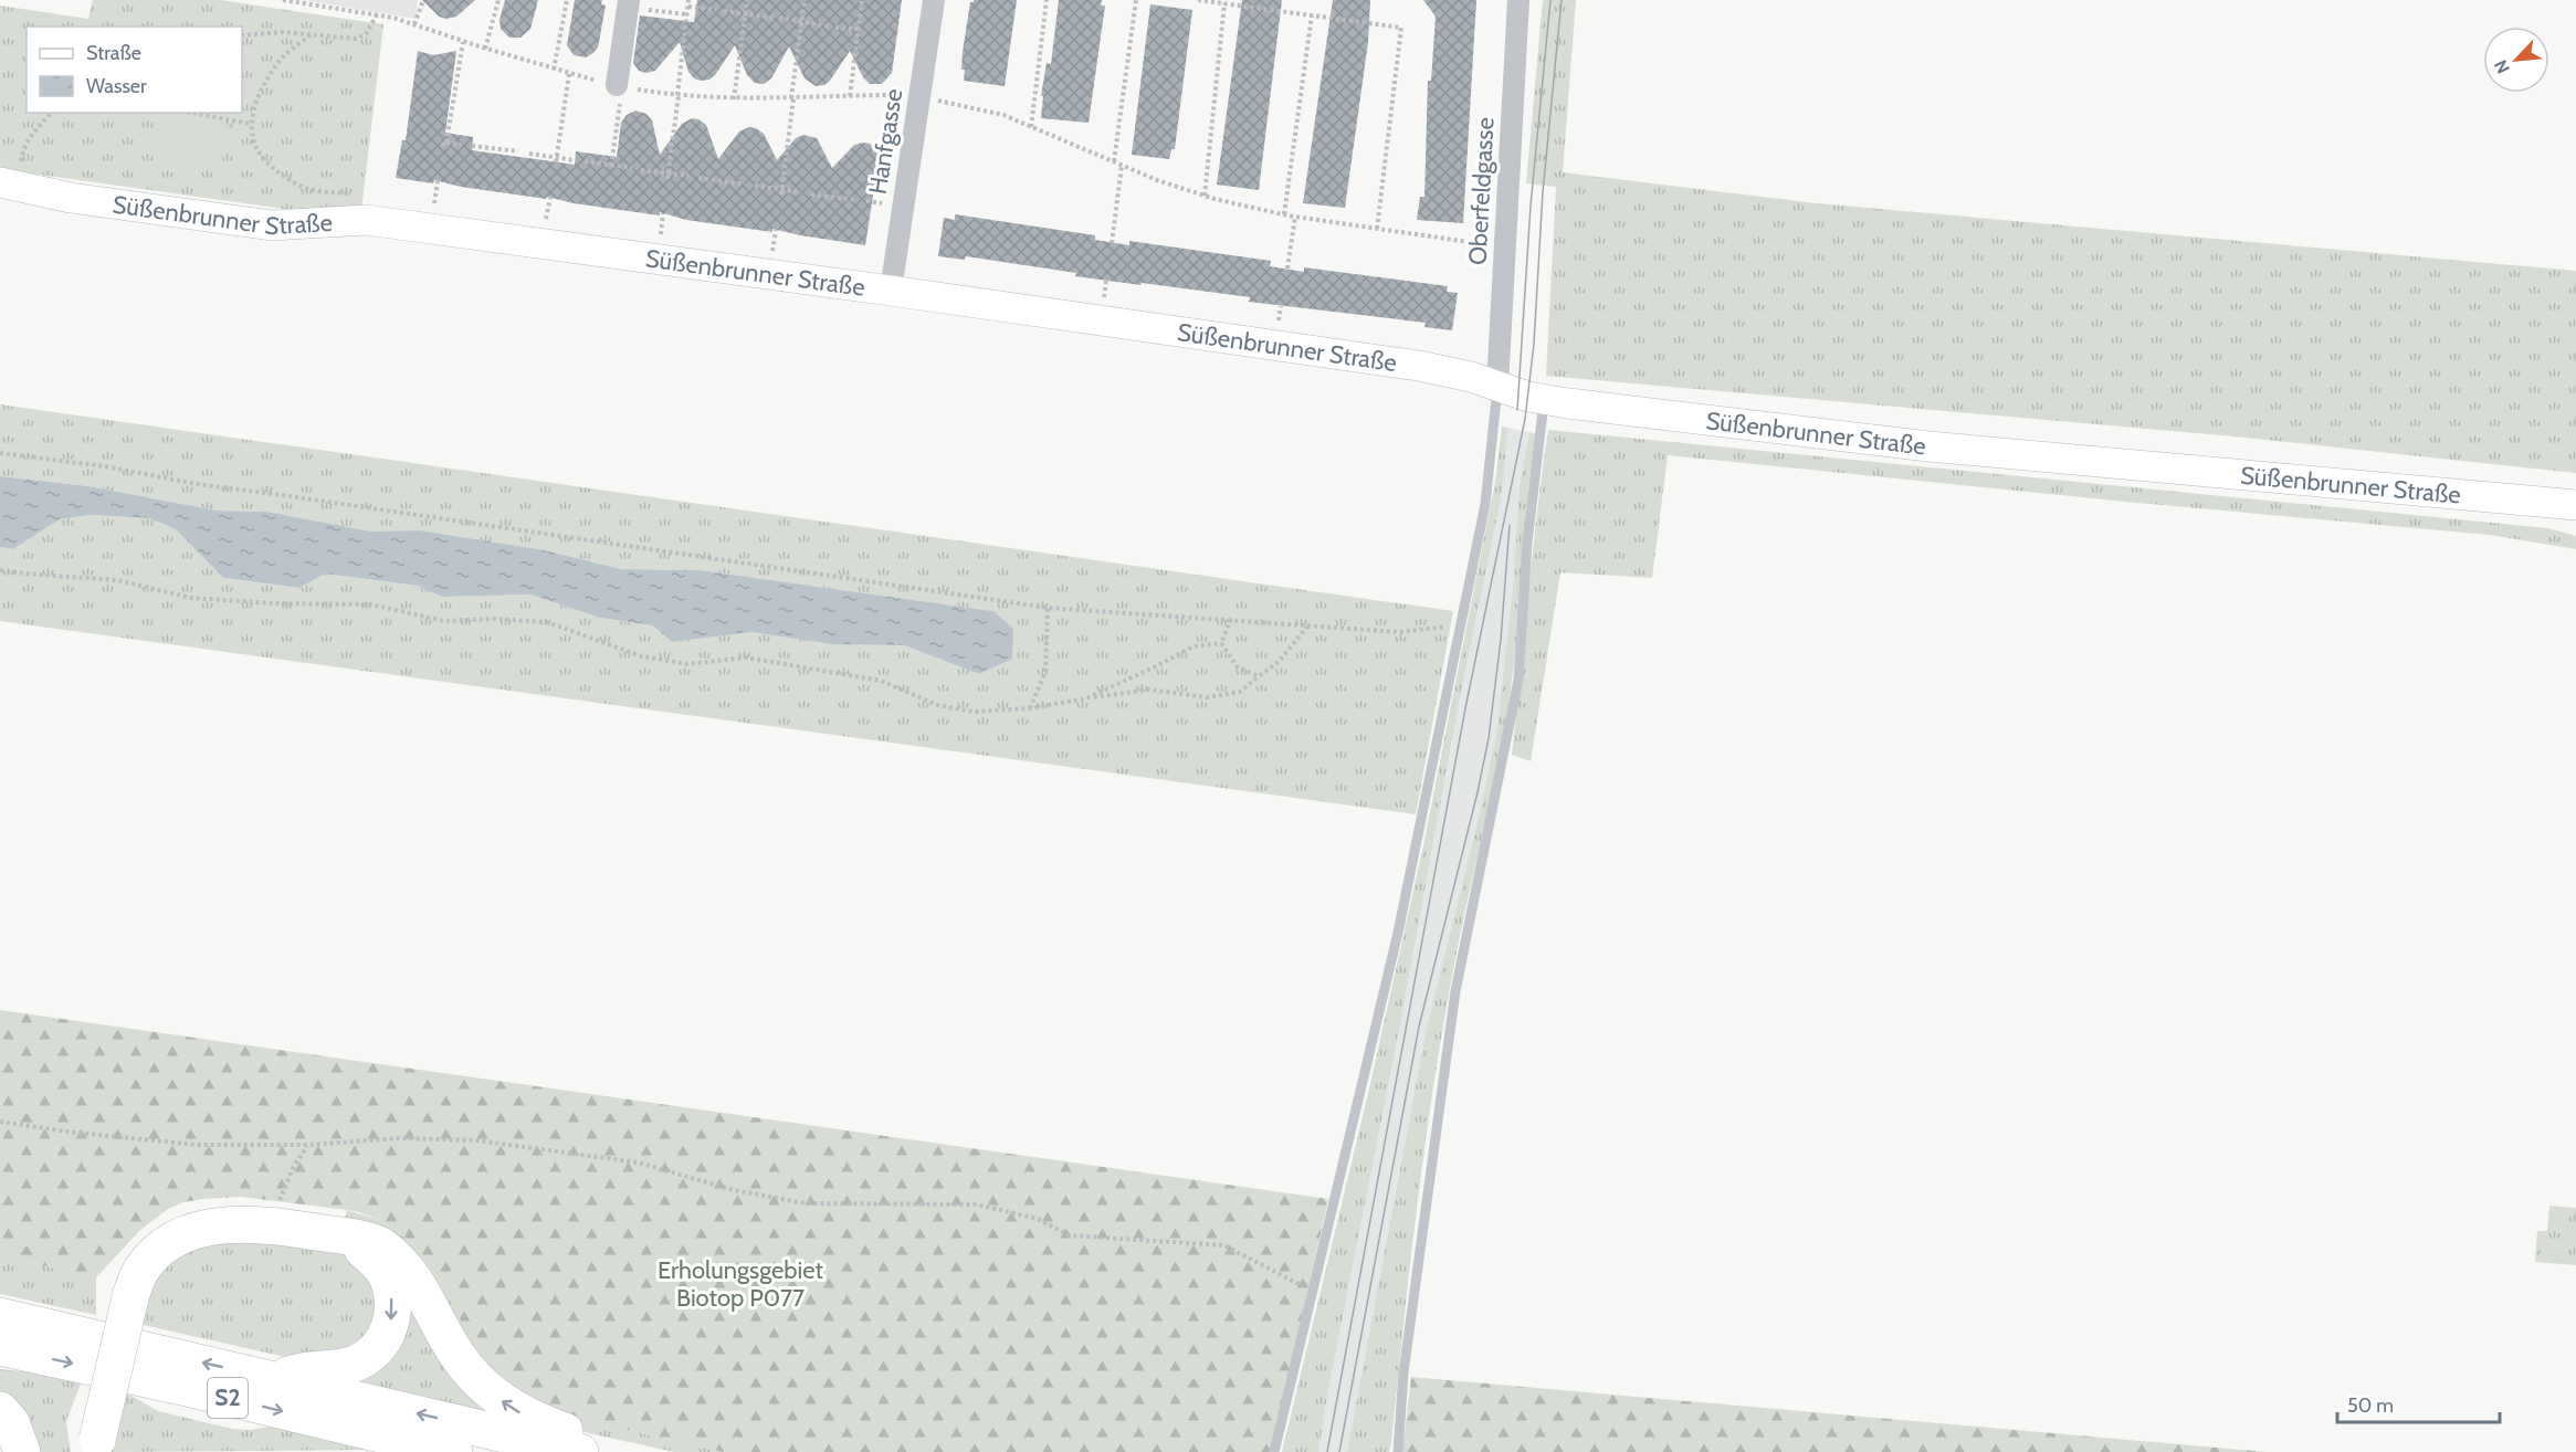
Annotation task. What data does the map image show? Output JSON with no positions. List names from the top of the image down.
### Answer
{
  "streets": {
    "highway": ["S2"],
    "street": ["Hanfgasse", "Oberfeldgasse", "Süßenbrunner Straße"]
  },
  "crossings": [
    ["Hanfgasse", "Süßenbrunner Straße"],
    ["Oberfeldgasse", "Süßenbrunner Straße"]
  ],
  "parks": ["Erholungsgebiet Biotop P077"],
  "legend": ["Straße", "Wasser"],
  "scale_bar": "50 m",
  "north": "bottom left"
}
